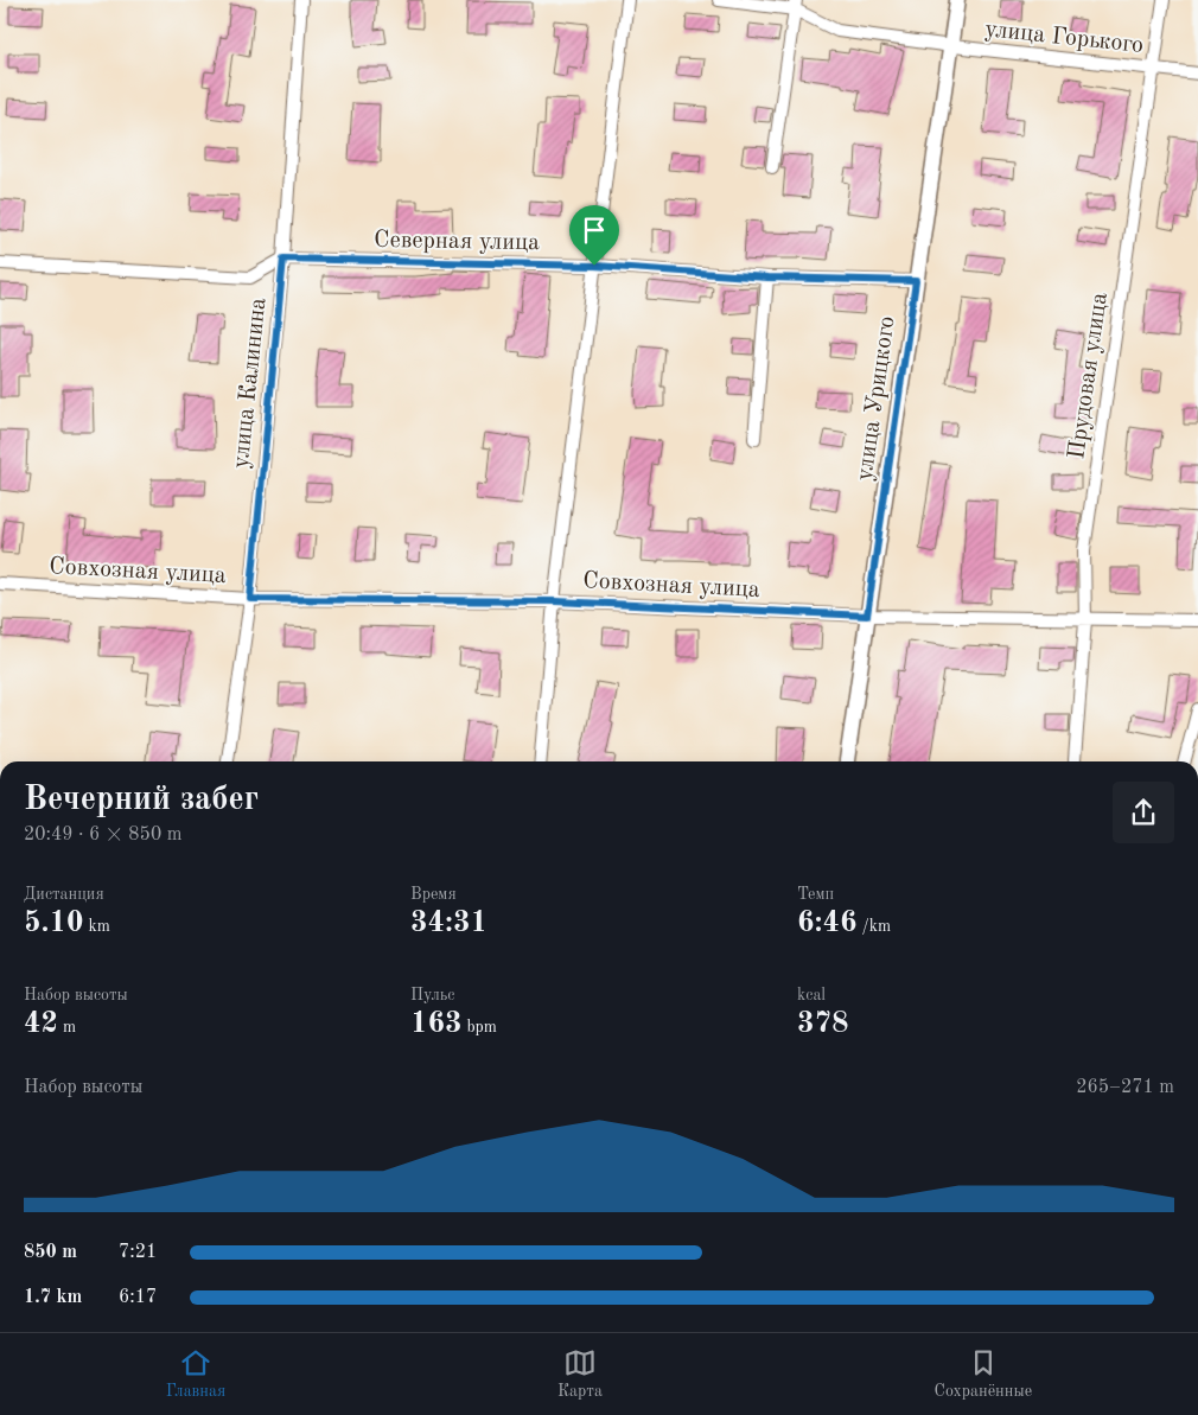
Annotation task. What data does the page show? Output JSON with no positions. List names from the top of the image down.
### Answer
{
  "streets": {
    "street": [
      "улица Горького",
      "Северная улица",
      "Прудовая улица",
      "улица Калинина",
      "улица Урицкого",
      "Совхозная улица"
    ]
  },
  "crossings": [
    ["улица Горького", "Прудовая улица"],
    ["улица Горького", "улица Урицкого"],
    ["Северная улица", "улица Калинина"],
    ["Северная улица", "улица Урицкого"],
    ["Прудовая улица", "Совхозная улица"],
    ["улица Калинина", "Совхозная улица"],
    ["улица Урицкого", "Совхозная улица"]
  ],
  "page": {
    "heading": ["Вечерний забег", "20:49 · 6 × 850 m"],
    "stats": [
      ["Дистанция", "5.10 km"],
      ["Время", "34:31"],
      ["Темп", "6:46 /km"],
      ["Набор высоты", "42 m"],
      ["Пульс", "163 bpm"],
      ["kcal", "378"]
    ],
    "chart": ["Набор высоты", "265–271 m"],
    "list": [
      {
        "name": "850 m",
        "note": "7:21"
      },
      {
        "name": "1.7 km",
        "note": "6:17"
      }
    ],
    "tabs": ["Главная", "Карта", "Сохранённые"]
  }
}
